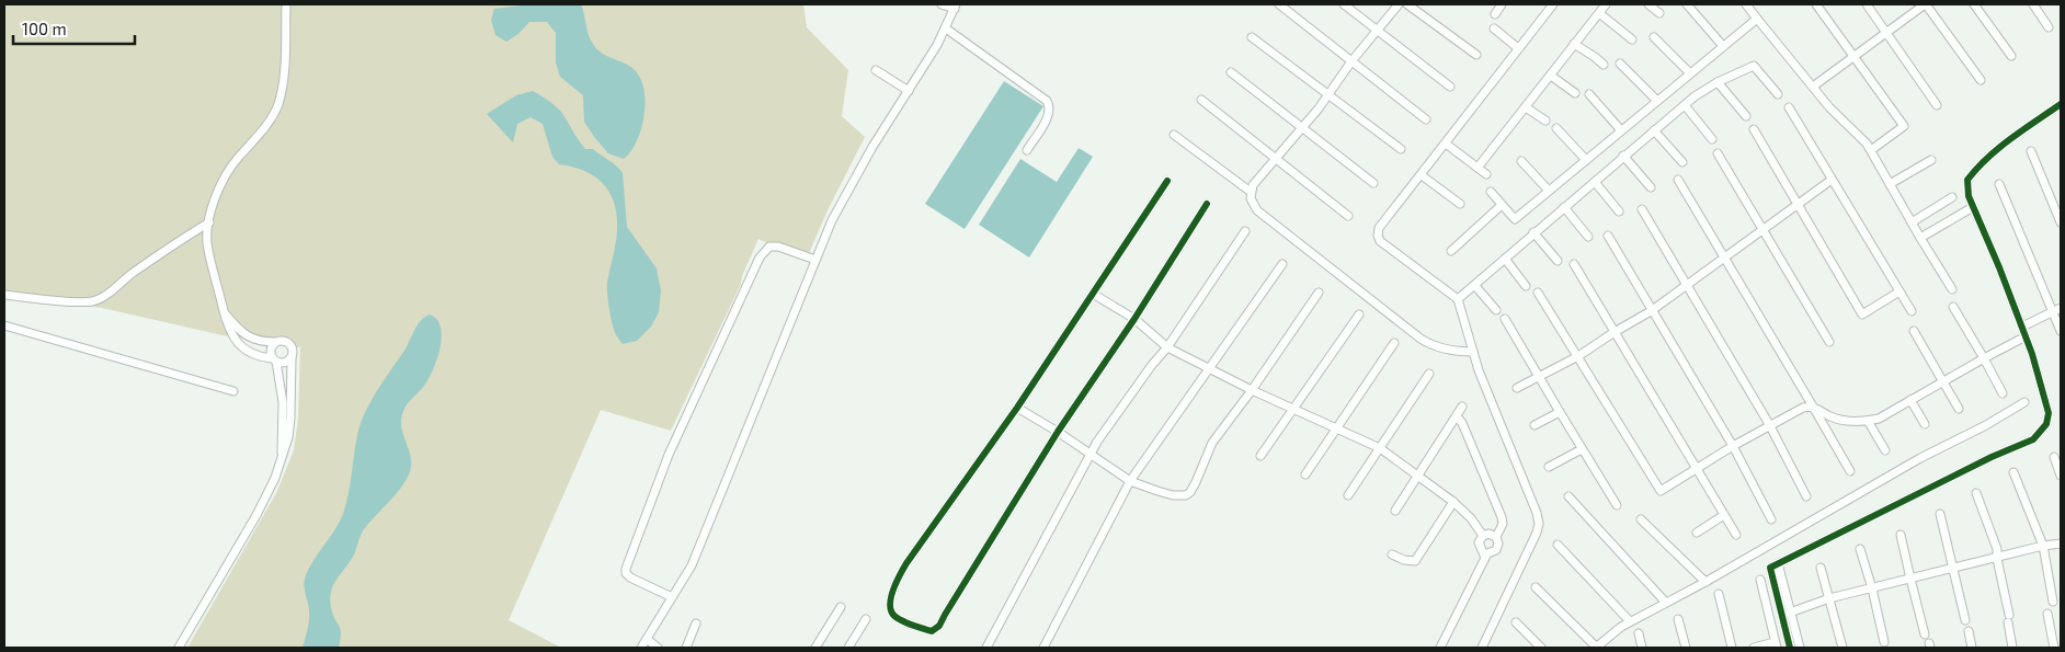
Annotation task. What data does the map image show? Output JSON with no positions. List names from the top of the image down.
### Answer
{
  "scale_bar": "100 m"
}
